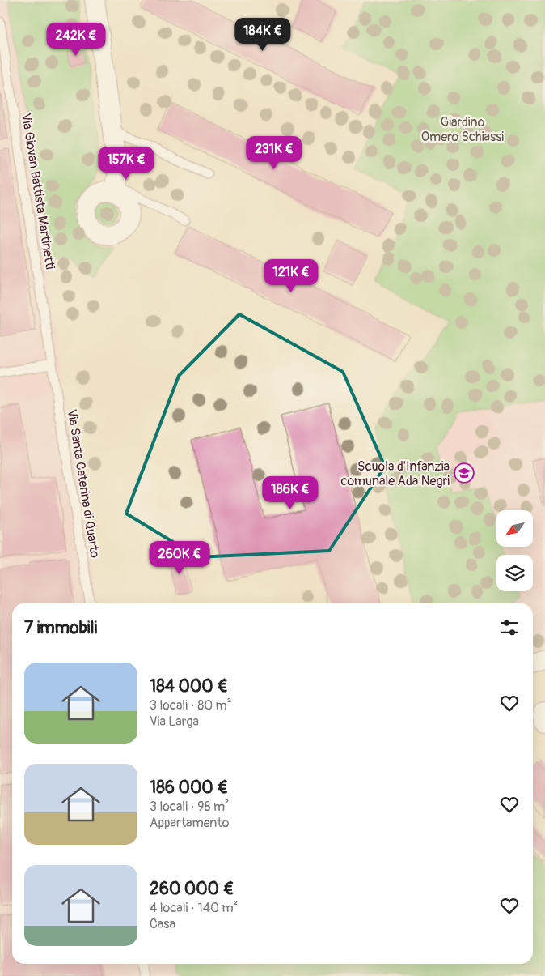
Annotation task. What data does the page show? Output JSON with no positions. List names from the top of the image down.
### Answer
{
  "streets": {
    "lane": ["Via Giovan Battista Martinetti", "Via Santa Caterina di Quarto"]
  },
  "crossings": [
    ["Via Giovan Battista Martinetti", "Via Santa Caterina di Quarto"]
  ],
  "parks": ["Giardino Omero Schiassi"],
  "places": {
    "school or university": ["Scuola d'Infanzia comunale Ada Negri"]
  },
  "north": "bottom left",
  "page": {
    "price": [
      "184K €",
      "242K €",
      "231K €",
      "157K €",
      "121K €",
      "186K €",
      "260K €"
    ],
    "heading": "7 immobili",
    "list": [
      {
        "name": "184 000 €",
        "note": "3 locali · 80 m² · Via Larga"
      },
      {
        "name": "186 000 €",
        "note": "3 locali · 98 m² · Appartamento"
      },
      {
        "name": "260 000 €",
        "note": "4 locali · 140 m² · Casa"
      }
    ]
  }
}
